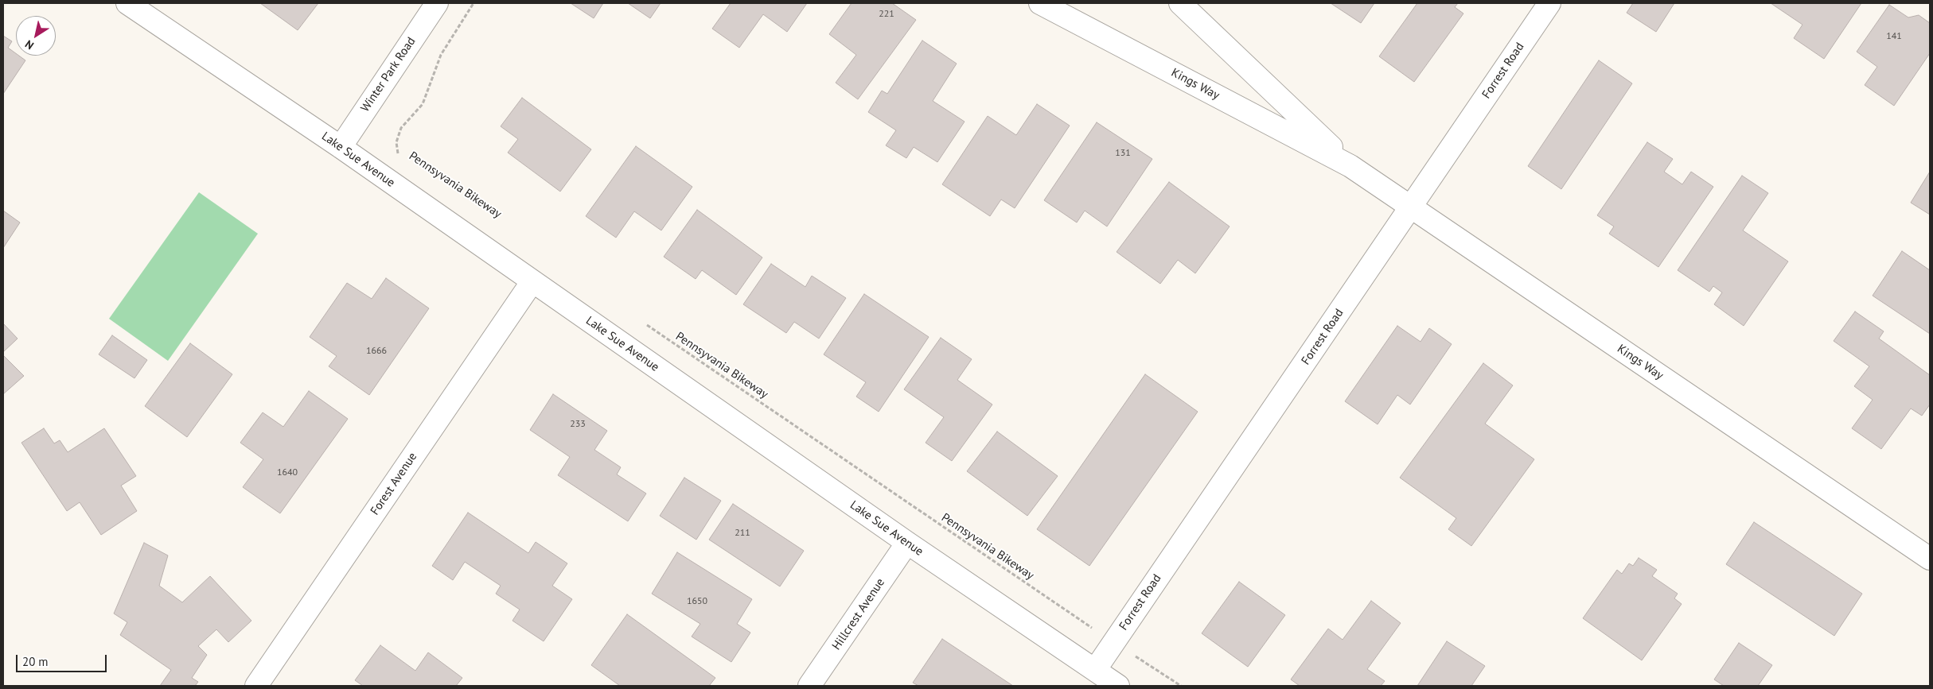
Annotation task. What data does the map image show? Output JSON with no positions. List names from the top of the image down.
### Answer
{
  "streets": {
    "street": [
      "Forrest Road",
      "Winter Park Road",
      "Kings Way",
      "Lake Sue Avenue",
      "Forest Avenue",
      "Hillcrest Avenue"
    ],
    "path": ["Pennsyvania Bikeway"]
  },
  "crossings": [
    ["Forrest Road", "Kings Way"],
    ["Forrest Road", "Lake Sue Avenue"],
    ["Forrest Road", "Pennsyvania Bikeway"],
    ["Winter Park Road", "Lake Sue Avenue"],
    ["Lake Sue Avenue", "Forest Avenue"],
    ["Lake Sue Avenue", "Hillcrest Avenue"]
  ],
  "house_numbers": [
    "221",
    "141",
    "131",
    "1666",
    "233",
    "1640",
    "211",
    "1650"
  ],
  "scale_bar": "20 m",
  "north": "bottom left"
}
